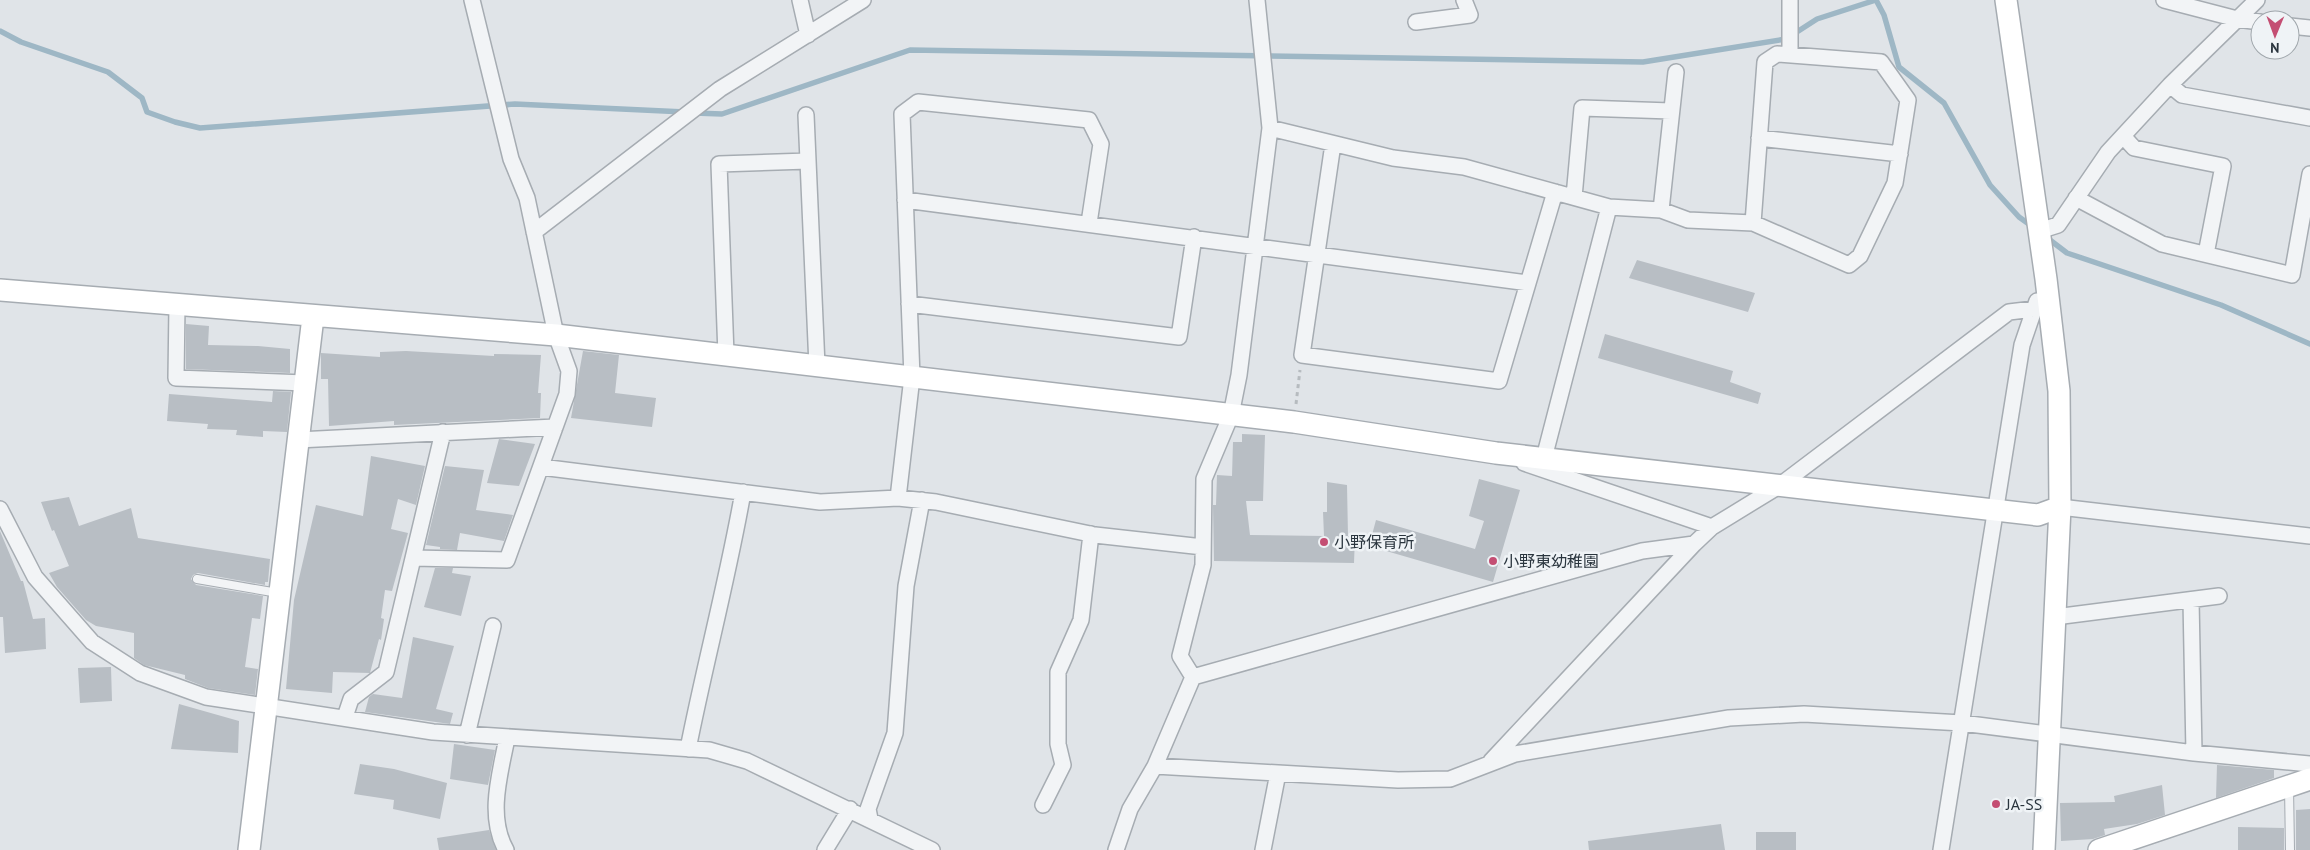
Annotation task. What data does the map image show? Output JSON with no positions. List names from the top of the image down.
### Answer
{
  "places": ["小野保育所", "小野東幼稚園", "JA-SS"],
  "north": "bottom"
}
